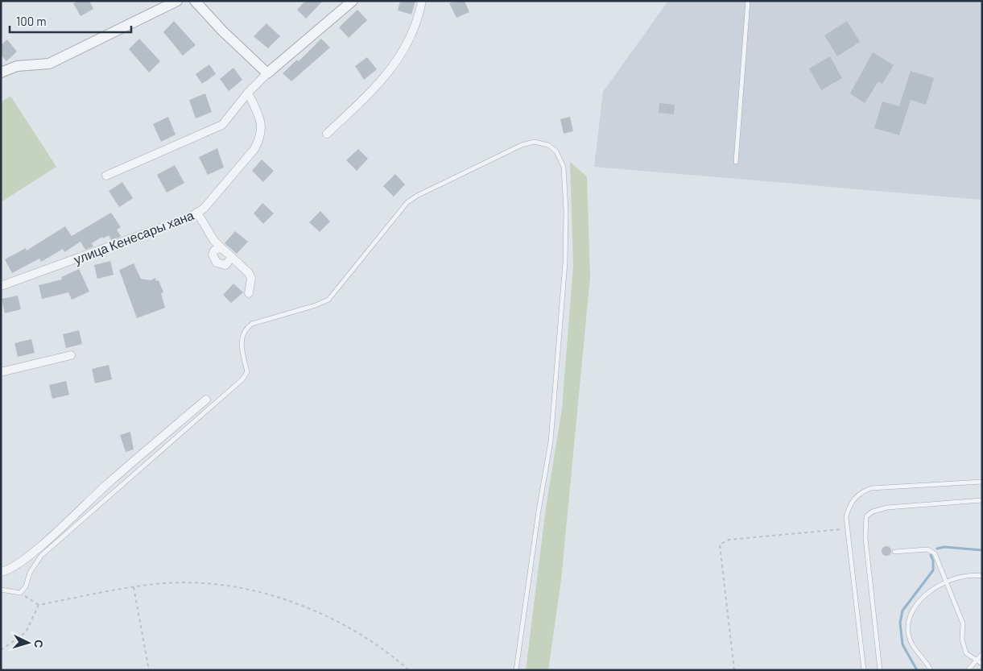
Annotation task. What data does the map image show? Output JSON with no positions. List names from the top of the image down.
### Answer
{
  "streets": {
    "street": ["улица Кенесары хана"]
  },
  "scale_bar": "100 m",
  "north": "right"
}
